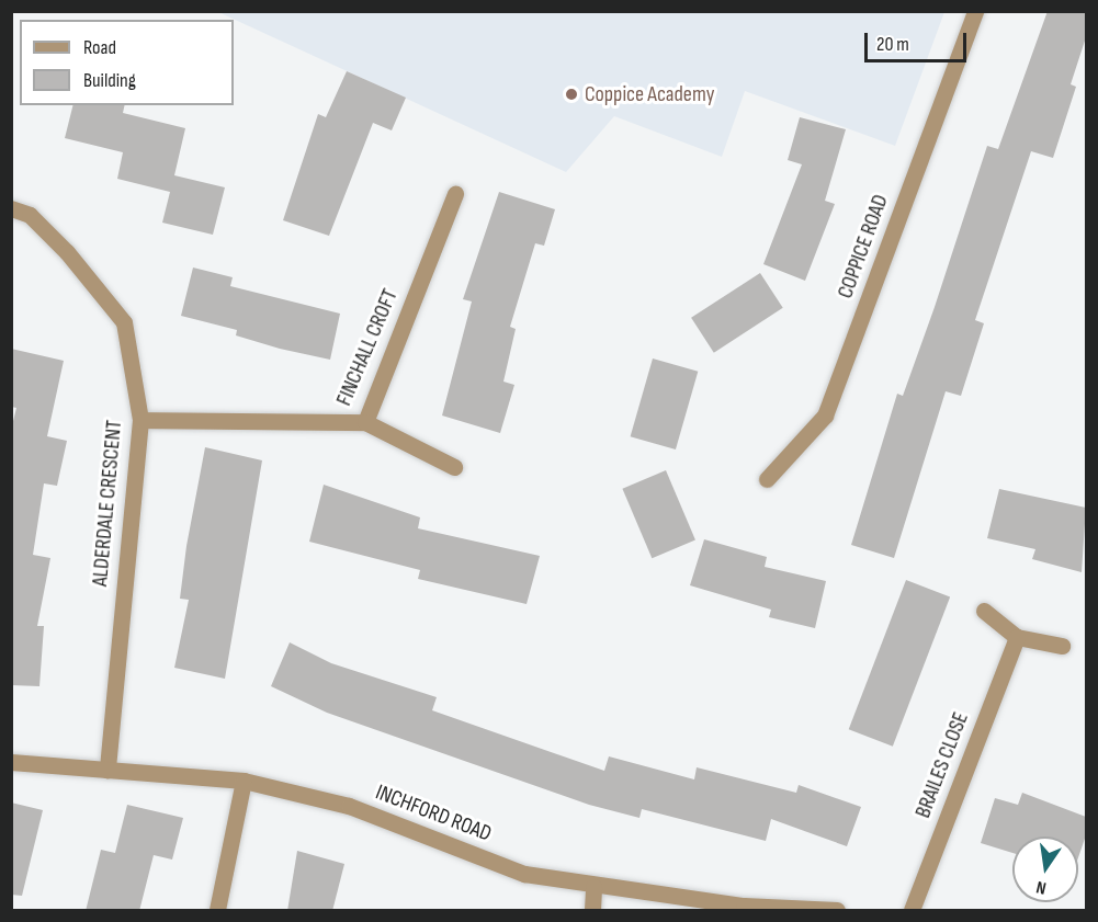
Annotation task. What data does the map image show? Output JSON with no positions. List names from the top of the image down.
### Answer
{
  "streets": {
    "street": [
      "COPPICE ROAD",
      "FINCHALL CROFT",
      "ALDERDALE CRESCENT",
      "BRAILES CLOSE",
      "INCHFORD ROAD"
    ]
  },
  "crossings": [
    ["FINCHALL CROFT", "ALDERDALE CRESCENT"],
    ["ALDERDALE CRESCENT", "INCHFORD ROAD"]
  ],
  "places": ["Coppice Academy"],
  "legend": ["Road", "Building"],
  "scale_bar": "20 m",
  "north": "bottom"
}
